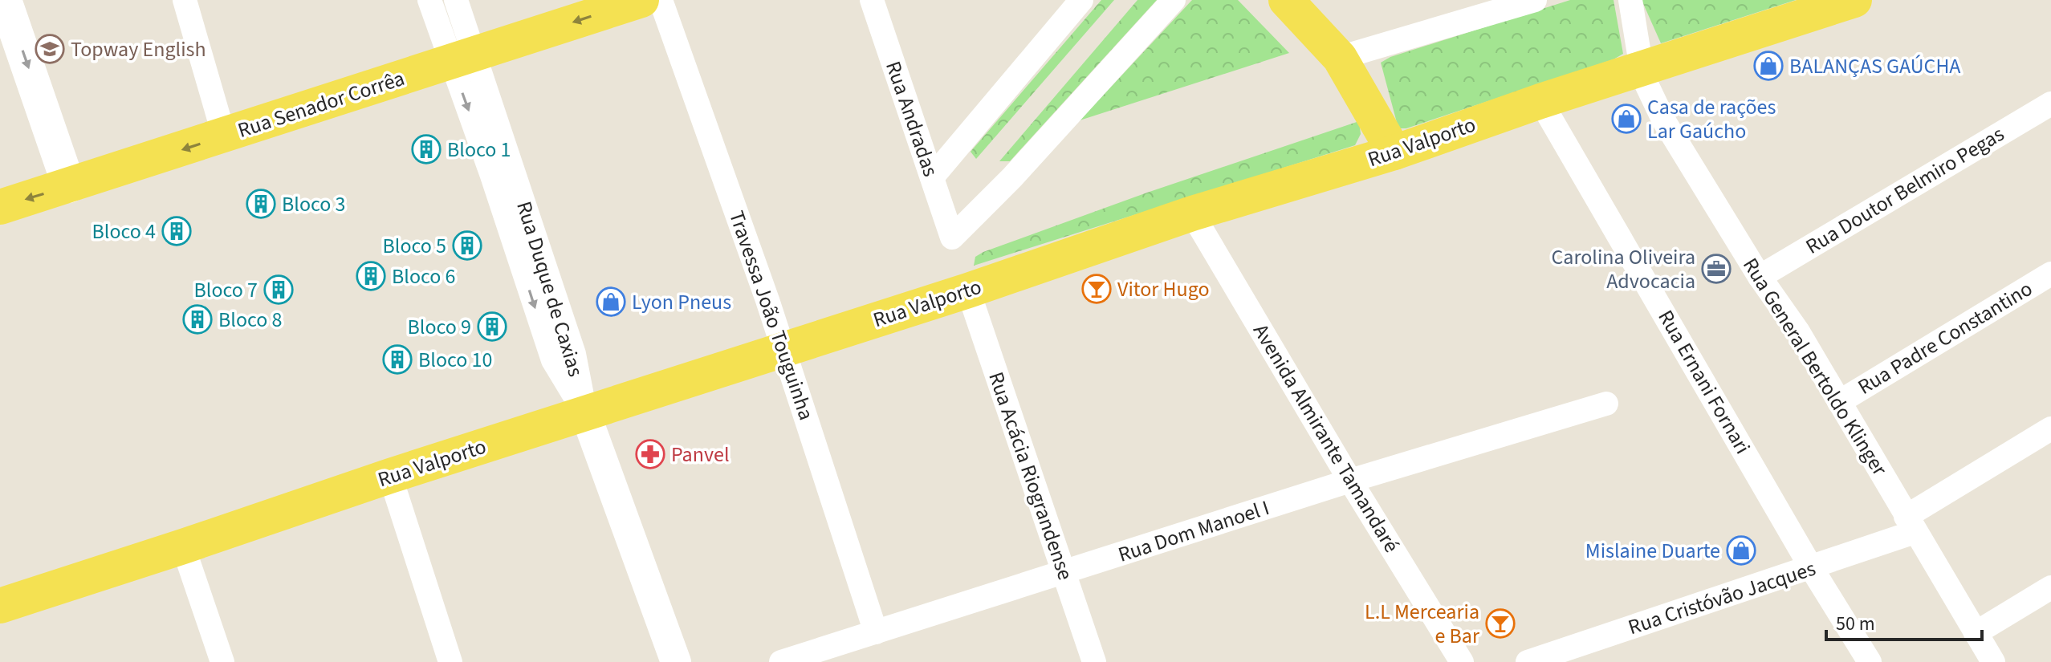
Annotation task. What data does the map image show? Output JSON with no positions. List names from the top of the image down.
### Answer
{
  "streets": {
    "main road": ["Rua Senador Corrêa", "Rua Valporto"],
    "street": [
      "Rua Andradas",
      "Rua Doutor Belmiro Pegas",
      "Rua Duque de Caxias",
      "Travessa João Touguinha",
      "Rua Padre Constantino",
      "Rua General Bertoldo Klinger",
      "Rua Ernani Fornari",
      "Avenida Almirante Tamandaré",
      "Rua Acácia Riograndense",
      "Rua Dom Manoel I",
      "Rua Cristóvão Jacques"
    ]
  },
  "crossings": [
    ["Rua Senador Corrêa", "Rua Duque de Caxias"],
    ["Rua Valporto", "Rua Duque de Caxias"],
    ["Rua Valporto", "Travessa João Touguinha"],
    ["Rua Valporto", "Rua General Bertoldo Klinger"],
    ["Rua Valporto", "Rua Ernani Fornari"],
    ["Rua Valporto", "Avenida Almirante Tamandaré"],
    ["Rua Valporto", "Rua Acácia Riograndense"],
    ["Rua Doutor Belmiro Pegas", "Rua General Bertoldo Klinger"],
    ["Travessa João Touguinha", "Rua Dom Manoel I"],
    ["Rua Padre Constantino", "Rua General Bertoldo Klinger"],
    ["Rua General Bertoldo Klinger", "Rua Cristóvão Jacques"],
    ["Rua Ernani Fornari", "Rua Cristóvão Jacques"],
    ["Avenida Almirante Tamandaré", "Rua Dom Manoel I"],
    ["Rua Acácia Riograndense", "Rua Dom Manoel I"]
  ],
  "one_way": ["Rua Senador Corrêa"],
  "places": {
    "school or university": ["Topway English"],
    "shop": [
      "BALANÇAS GAÚCHA",
      "Casa de rações Lar Gaúcho",
      "Lyon Pneus",
      "Mislaine Duarte"
    ],
    "building": [
      "Bloco 1",
      "Bloco 3",
      "Bloco 4",
      "Bloco 5",
      "Bloco 6",
      "Bloco 7",
      "Bloco 8",
      "Bloco 9",
      "Bloco 10"
    ],
    "office": ["Carolina Oliveira Advocacia"],
    "bar": ["Vitor Hugo", "L.L Mercearia e Bar"],
    "pharmacy": ["Panvel"]
  },
  "scale_bar": "50 m"
}
